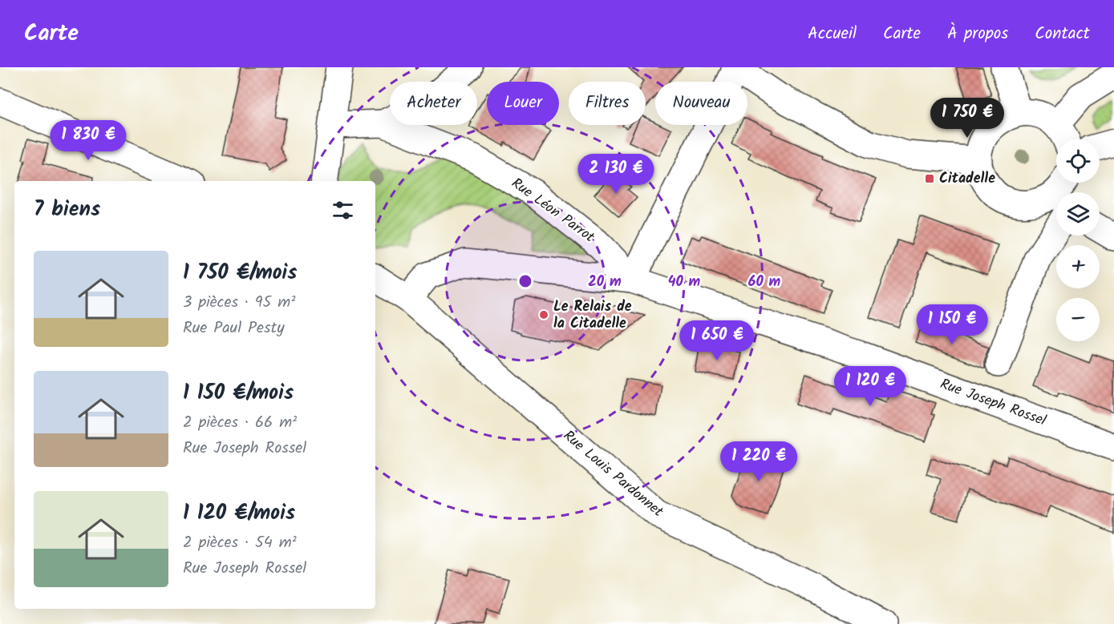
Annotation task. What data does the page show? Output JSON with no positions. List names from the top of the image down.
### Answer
{
  "streets": {
    "street": ["Rue Léon Parrot", "Rue Joseph Rossel", "Rue Louis Pardonnet"]
  },
  "crossings": [
    ["Rue Léon Parrot", "Rue Joseph Rossel"],
    ["Rue Joseph Rossel", "Rue Louis Pardonnet"]
  ],
  "places": {
    "transit": ["Citadelle"],
    "other": ["Le Relais de la Citadelle"]
  },
  "page": {
    "header": "Carte",
    "nav": [
      "Accueil",
      "Carte",
      "À propos",
      "Contact"
    ],
    "chip": [
      "Acheter",
      "Louer",
      "Filtres",
      "Nouveau"
    ],
    "price": [
      "1 750 €",
      "1 830 €",
      "2 130 €",
      "1 150 €",
      "1 650 €",
      "1 120 €",
      "1 220 €"
    ],
    "map_buttons": ["+", "−"],
    "heading": "7 biens",
    "list": [
      {
        "name": "1 750 €/mois",
        "note": "3 pièces · 95 m² · Rue Paul Pesty"
      },
      {
        "name": "1 150 €/mois",
        "note": "2 pièces · 66 m² · Rue Joseph Rossel"
      },
      {
        "name": "1 120 €/mois",
        "note": "2 pièces · 54 m² · Rue Joseph Rossel"
      }
    ]
  },
  "rings": ["20 m", "40 m", "60 m"]
}
